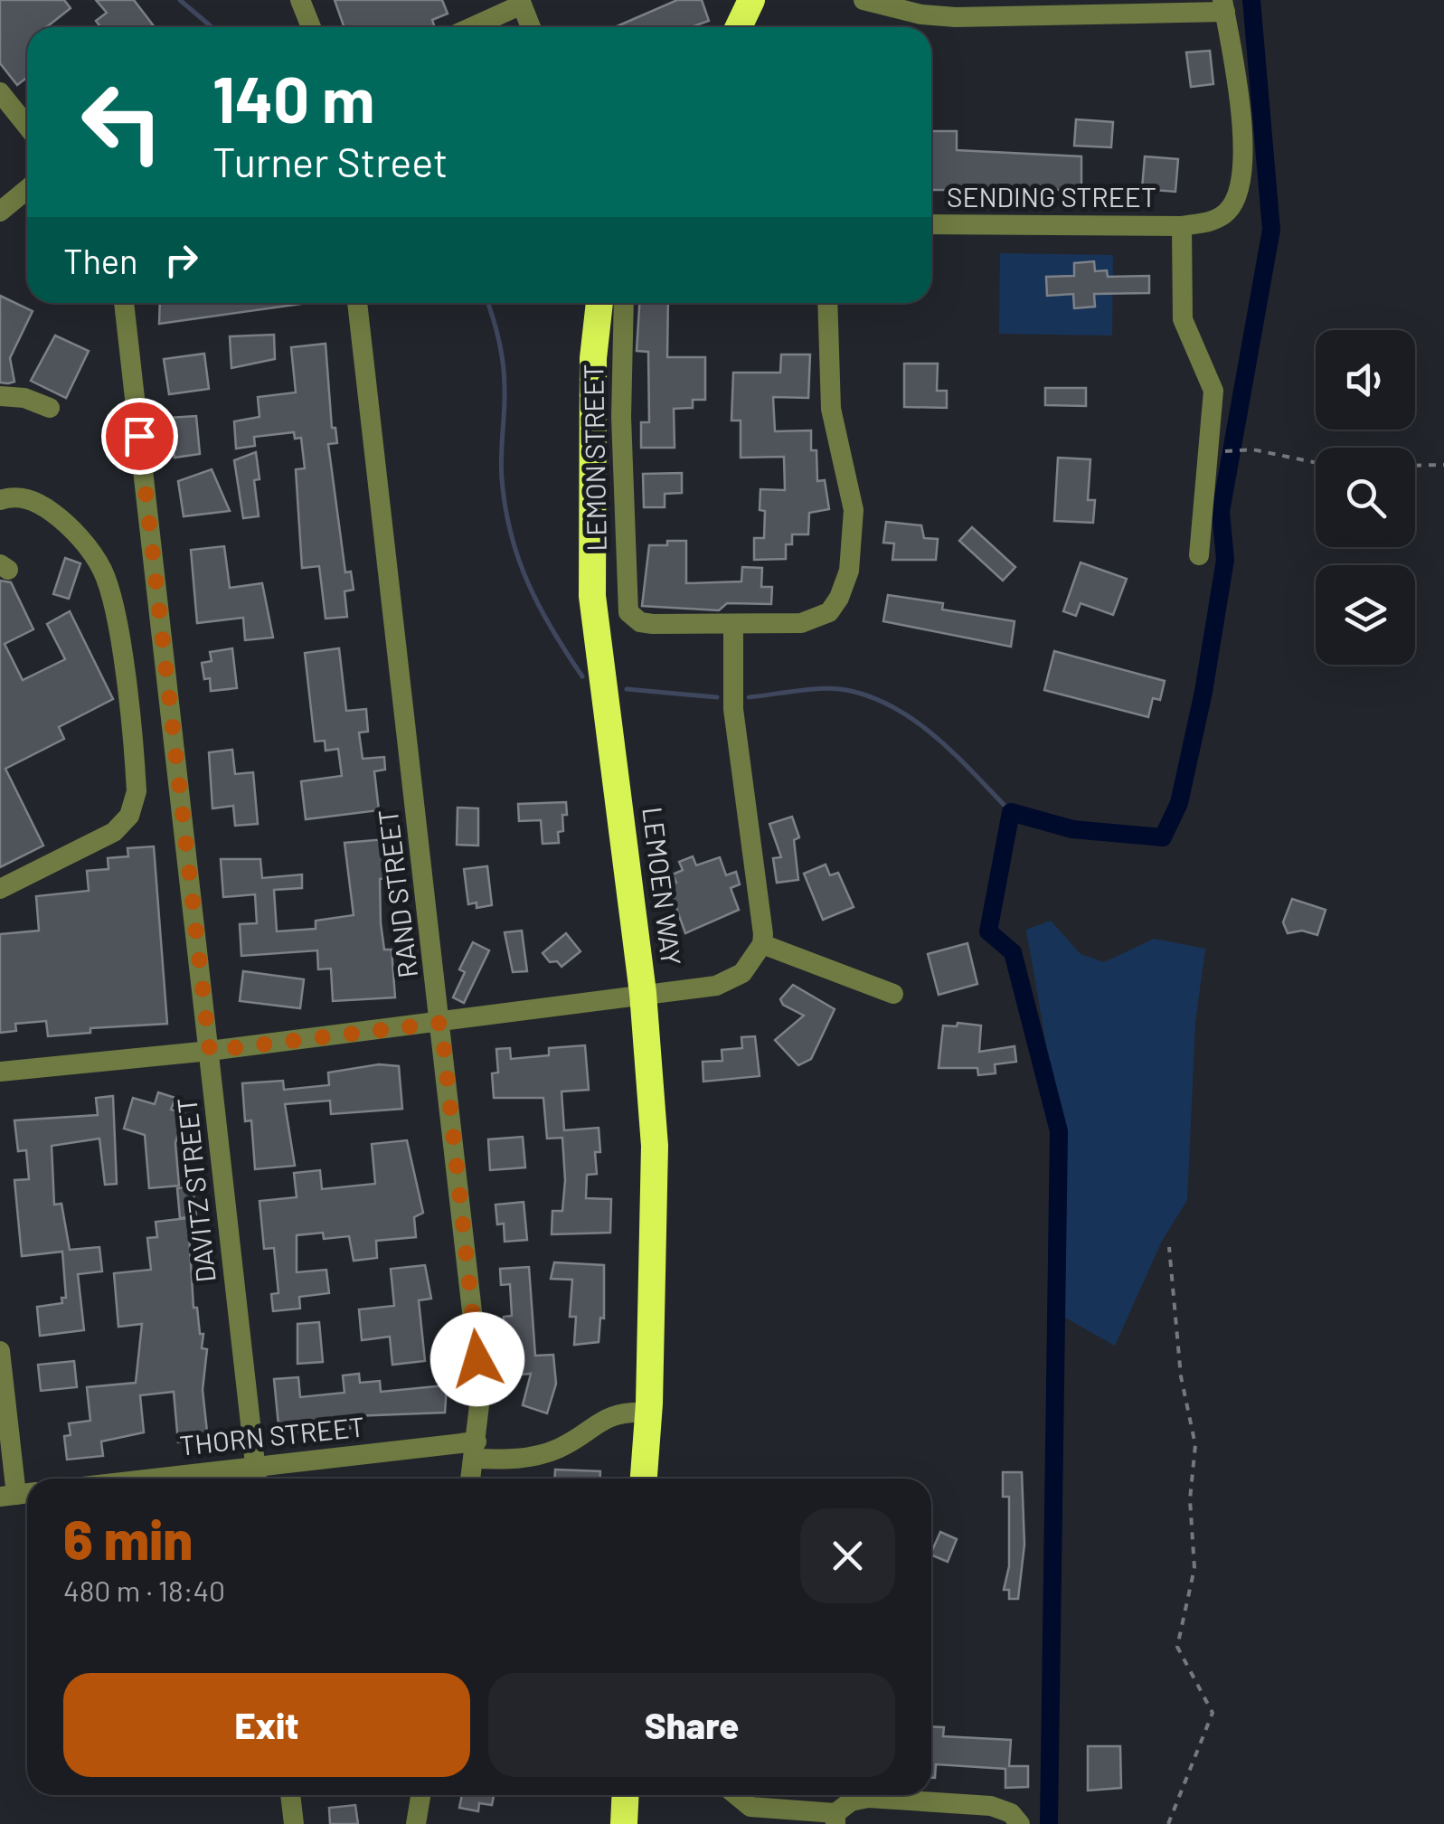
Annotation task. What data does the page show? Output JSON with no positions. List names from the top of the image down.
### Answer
{
  "streets": {
    "highway": ["LEMOEN WAY"],
    "street": [
      "SENDING STREET",
      "LEMON STREET",
      "RAND STREET",
      "DAVITZ STREET",
      "THORN STREET"
    ]
  },
  "crossings": [
    ["LEMOEN WAY", "THORN STREET"],
    ["RAND STREET", "THORN STREET"],
    ["DAVITZ STREET", "THORN STREET"]
  ],
  "page": {
    "turn": ["140 m", "Turner Street"],
    "then": "Then",
    "heading": ["6 min", "480 m · 18:40"],
    "buttons": ["Exit", "Share"]
  }
}
